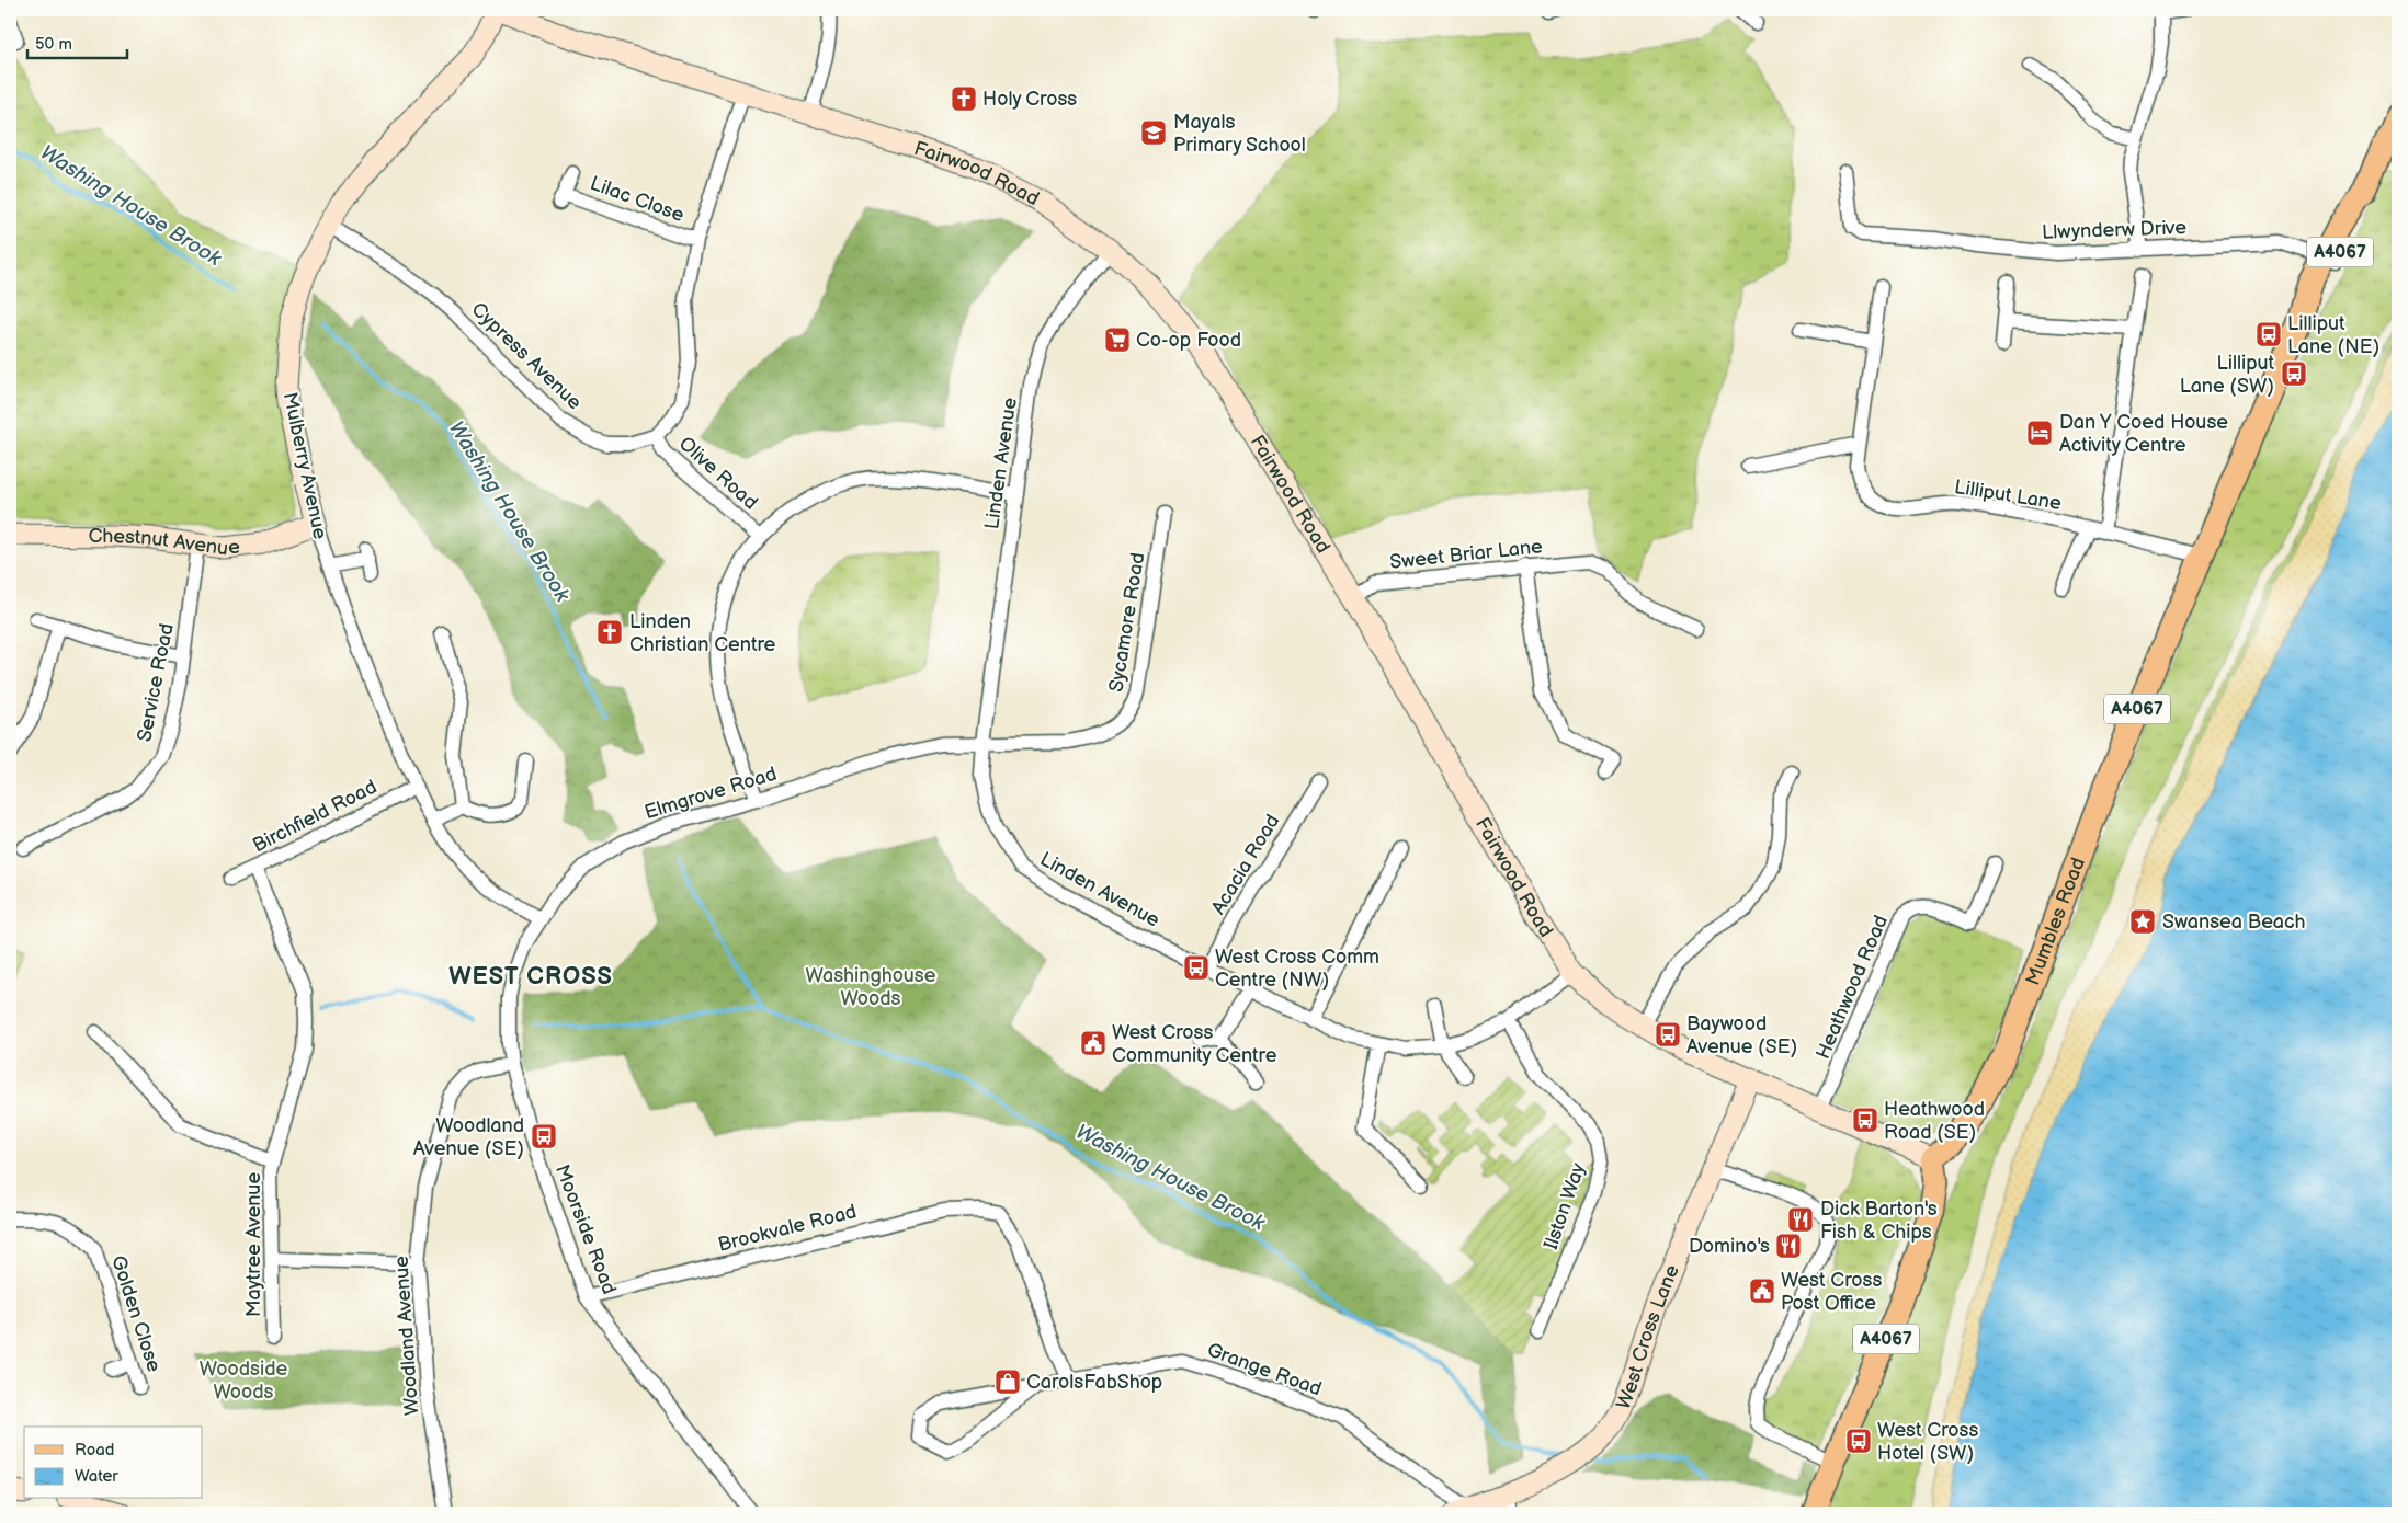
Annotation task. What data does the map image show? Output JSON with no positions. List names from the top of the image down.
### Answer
{
  "streets": {
    "main road": ["A4067", "Mumbles Road"],
    "street": [
      "Fairwood Road",
      "Lilac Close",
      "Llwynderw Drive",
      "Cypress Avenue",
      "Linden Avenue",
      "Mulberry Avenue",
      "Olive Road",
      "Lilliput Lane",
      "Chestnut Avenue",
      "Sweet Briar Lane",
      "Sycamore Road",
      "Service Road",
      "Elmgrove Road",
      "Birchfield Road",
      "Acacia Road",
      "Heathwood Road",
      "Ilston Way",
      "Brookvale Road",
      "Moorside Road",
      "Maytree Avenue",
      "Golden Close",
      "Woodland Avenue",
      "West Cross Lane",
      "Grange Road"
    ]
  },
  "crossings": [
    ["Fairwood Road", "A4067"],
    ["Fairwood Road", "Linden Avenue"],
    ["Fairwood Road", "Sweet Briar Lane"],
    ["Fairwood Road", "Mumbles Road"],
    ["Fairwood Road", "Heathwood Road"],
    ["Fairwood Road", "West Cross Lane"],
    ["Llwynderw Drive", "Mumbles Road"],
    ["A4067", "Mumbles Road"],
    ["Cypress Avenue", "Mulberry Avenue"],
    ["Cypress Avenue", "Olive Road"],
    ["Linden Avenue", "Sycamore Road"],
    ["Linden Avenue", "Elmgrove Road"],
    ["Linden Avenue", "Acacia Road"],
    ["Linden Avenue", "Ilston Way"],
    ["Mulberry Avenue", "Chestnut Avenue"],
    ["Mulberry Avenue", "Elmgrove Road"],
    ["Mulberry Avenue", "Birchfield Road"],
    ["Lilliput Lane", "Mumbles Road"],
    ["Chestnut Avenue", "Service Road"],
    ["Sycamore Road", "Elmgrove Road"],
    ["Elmgrove Road", "Moorside Road"],
    ["Birchfield Road", "Maytree Avenue"],
    ["Brookvale Road", "Moorside Road"],
    ["Brookvale Road", "Grange Road"],
    ["Moorside Road", "Woodland Avenue"],
    ["West Cross Lane", "Grange Road"]
  ],
  "districts": ["WEST CROSS"],
  "water": ["Washing House Brook"],
  "parks": ["Washinghouse Woods", "Woodside Woods"],
  "places": {
    "church": ["Holy Cross", "Linden Christian Centre"],
    "school or university": ["Mayals Primary School"],
    "bus stop": [
      "Lilliput Lane (NE)",
      "Lilliput Lane (SW)",
      "West Cross Comm Centre (NW)",
      "Baywood Avenue (SE)",
      "Heathwood Road (SE)",
      "Woodland Avenue (SE)",
      "West Cross Hotel (SW)"
    ],
    "supermarket": ["Co-op Food"],
    "hotel": ["Dan Y Coed House Activity Centre"],
    "place": ["Swansea Beach"],
    "public building": ["West Cross Community Centre", "West Cross Post Office"],
    "restaurant": ["Dick Barton's Fish & Chips", "Domino's"],
    "shop": ["CarolsFabShop"]
  },
  "legend": ["Road", "Water"],
  "scale_bar": "50 m"
}
